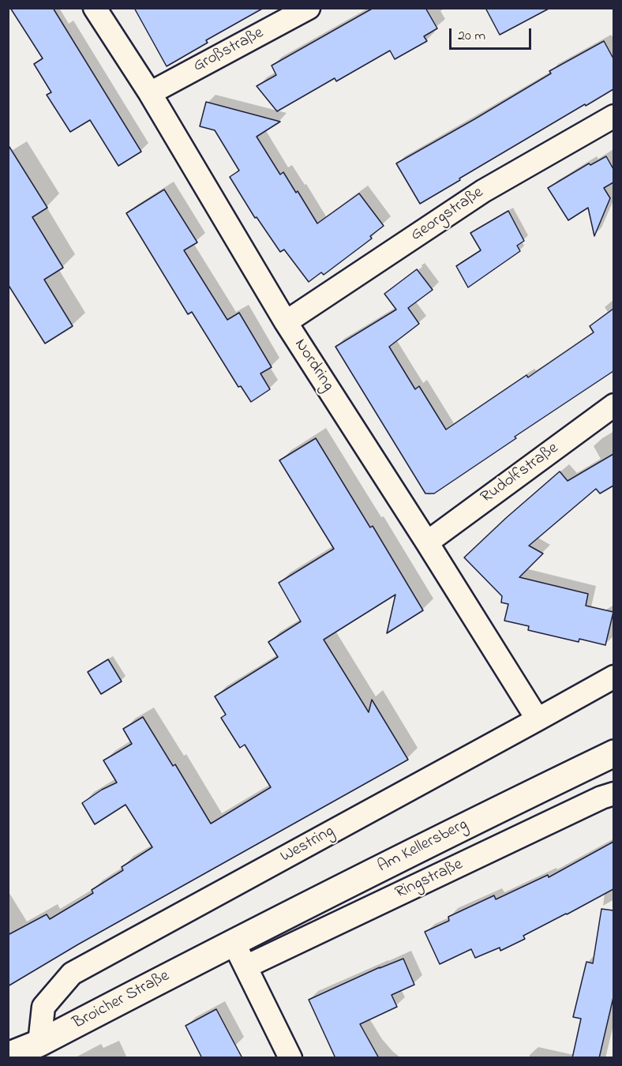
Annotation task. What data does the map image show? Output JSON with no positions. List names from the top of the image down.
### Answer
{
  "streets": {
    "main road": ["Am Kellersberg", "Broicher Straße"],
    "street": [
      "Großstraße",
      "Georgstraße",
      "Nordring",
      "Rudolfstraße",
      "Westring",
      "Ringstraße"
    ]
  },
  "crossings": [
    ["Großstraße", "Nordring"],
    ["Georgstraße", "Nordring"],
    ["Nordring", "Rudolfstraße"],
    ["Nordring", "Westring"],
    ["Westring", "Broicher Straße"],
    ["Am Kellersberg", "Broicher Straße"]
  ],
  "scale_bar": "20 m"
}
